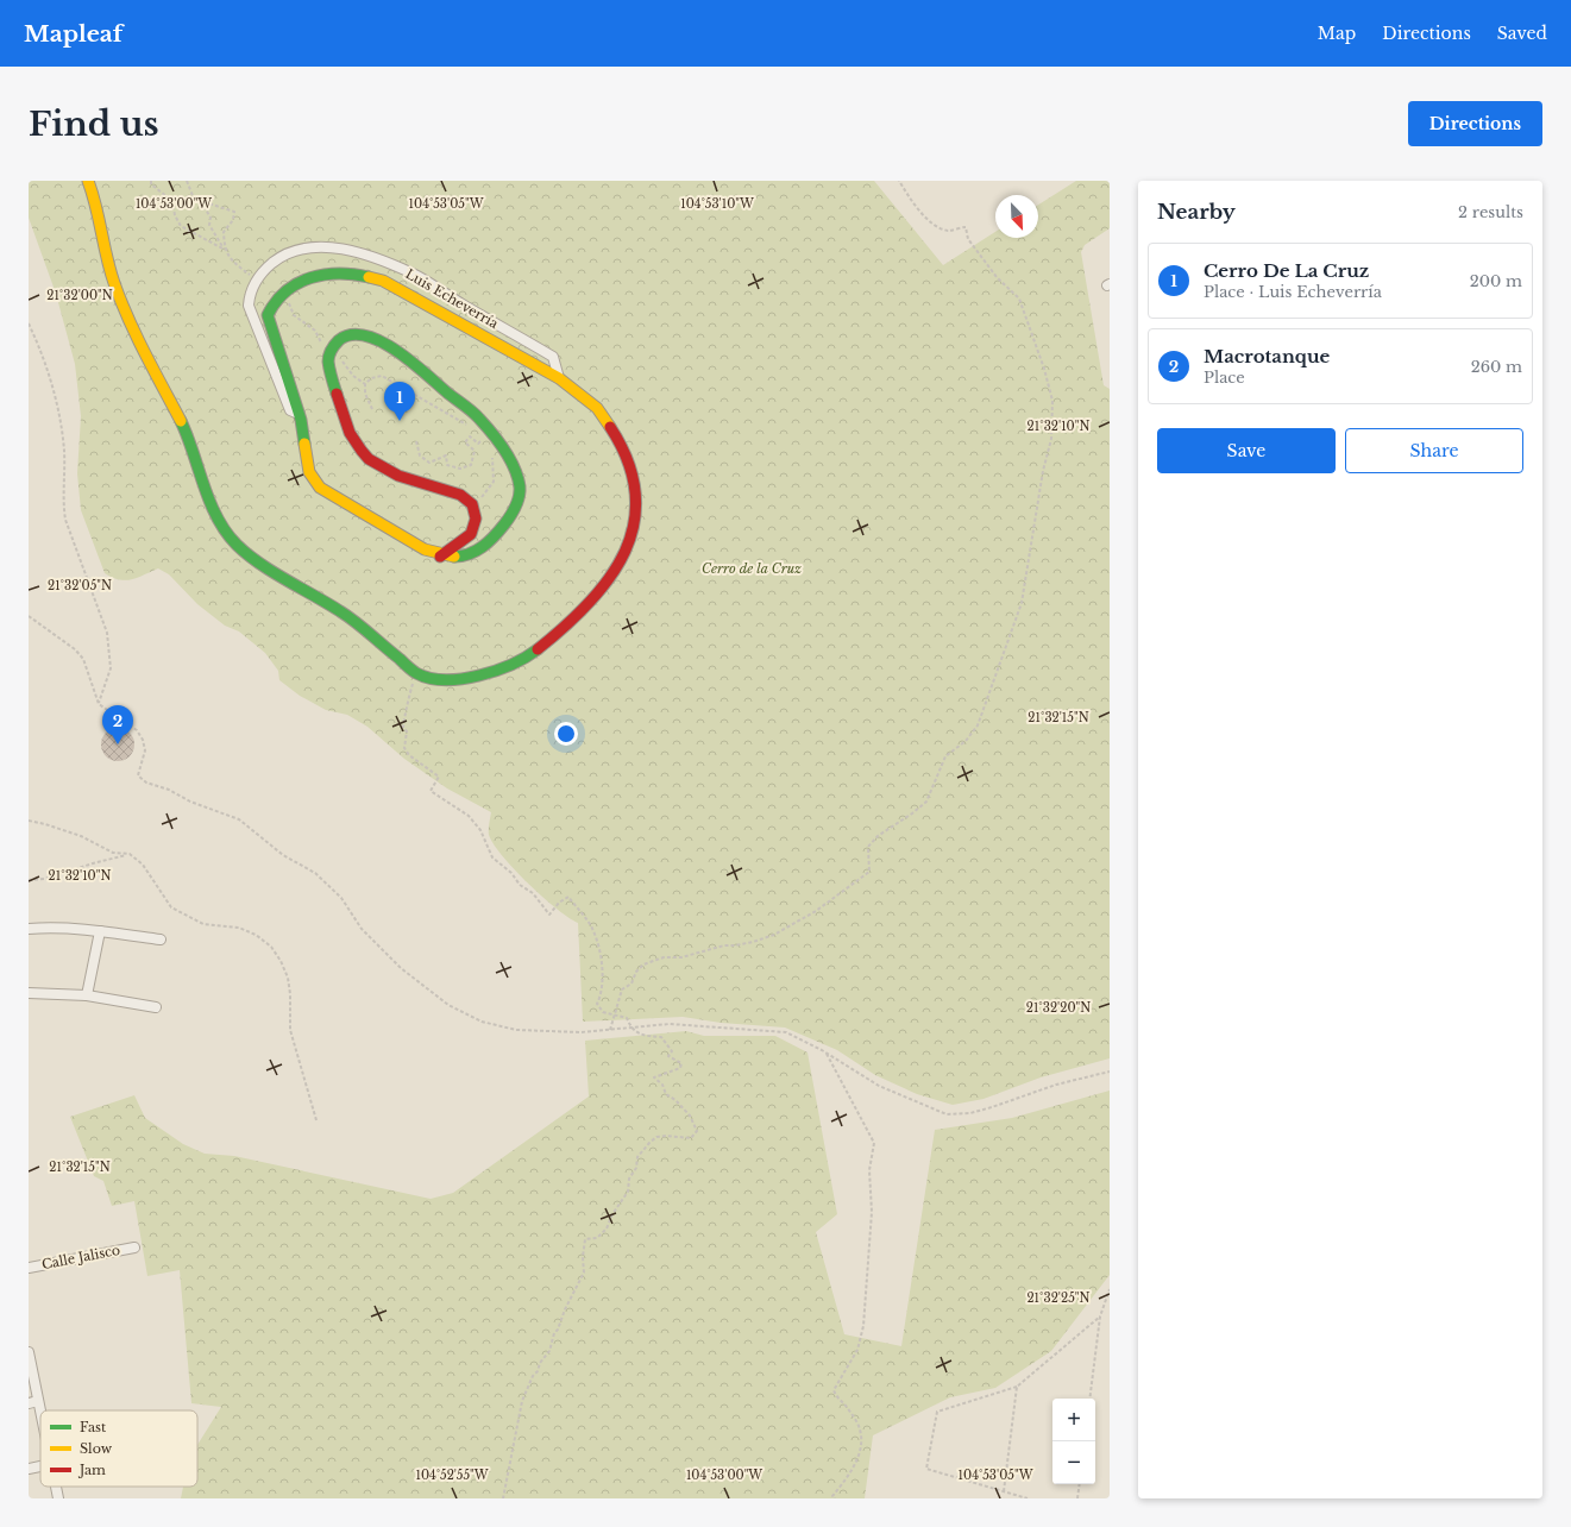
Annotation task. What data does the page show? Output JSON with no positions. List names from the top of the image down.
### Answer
{
  "streets": {
    "street": ["Luis Echeverría", "Calle Jalisco"]
  },
  "parks": ["Cerro de la Cruz"],
  "legend": ["Fast", "Slow", "Jam"],
  "north": "bottom right",
  "page": {
    "header": "Mapleaf",
    "nav": ["Map", "Directions", "Saved"],
    "buttons": [
      "Directions",
      ["Save", "Share"]
    ],
    "title": "Find us",
    "heading": ["Nearby", "2 results"],
    "list": [
      {
        "mark": "1",
        "name": "Cerro De La Cruz",
        "note": "Place · Luis Echeverría",
        "value": "200 m"
      },
      {
        "mark": "2",
        "name": "Macrotanque",
        "note": "Place",
        "value": "260 m"
      }
    ],
    "pins": ["1", "2"],
    "map_buttons": ["+", "−"]
  },
  "coordinates": [
    "104°53'05\"W",
    "104°53'10\"W",
    "104°53'00\"W",
    "21°32'00\"N",
    "21°32'10\"N",
    "21°32'05\"N",
    "21°32'15\"N",
    "21°32'20\"N",
    "21°32'25\"N",
    "104°52'55\"W"
  ]
}
